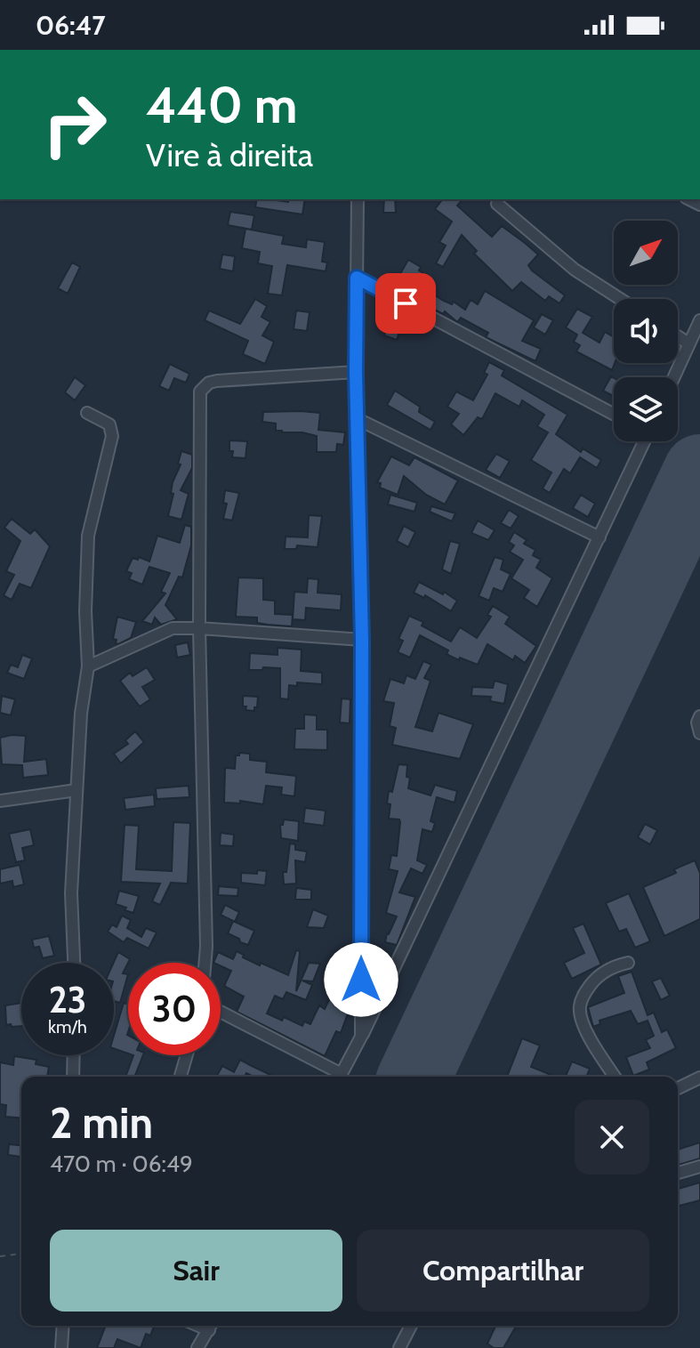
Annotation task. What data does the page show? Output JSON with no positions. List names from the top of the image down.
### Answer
{
  "north": "top right",
  "page": {
    "status": "06:47",
    "turn": ["440 m", "Vire à direita"],
    "speed": "23 km/h",
    "limit": "30",
    "heading": ["2 min", "470 m · 06:49"],
    "buttons": ["Sair", "Compartilhar"]
  }
}
